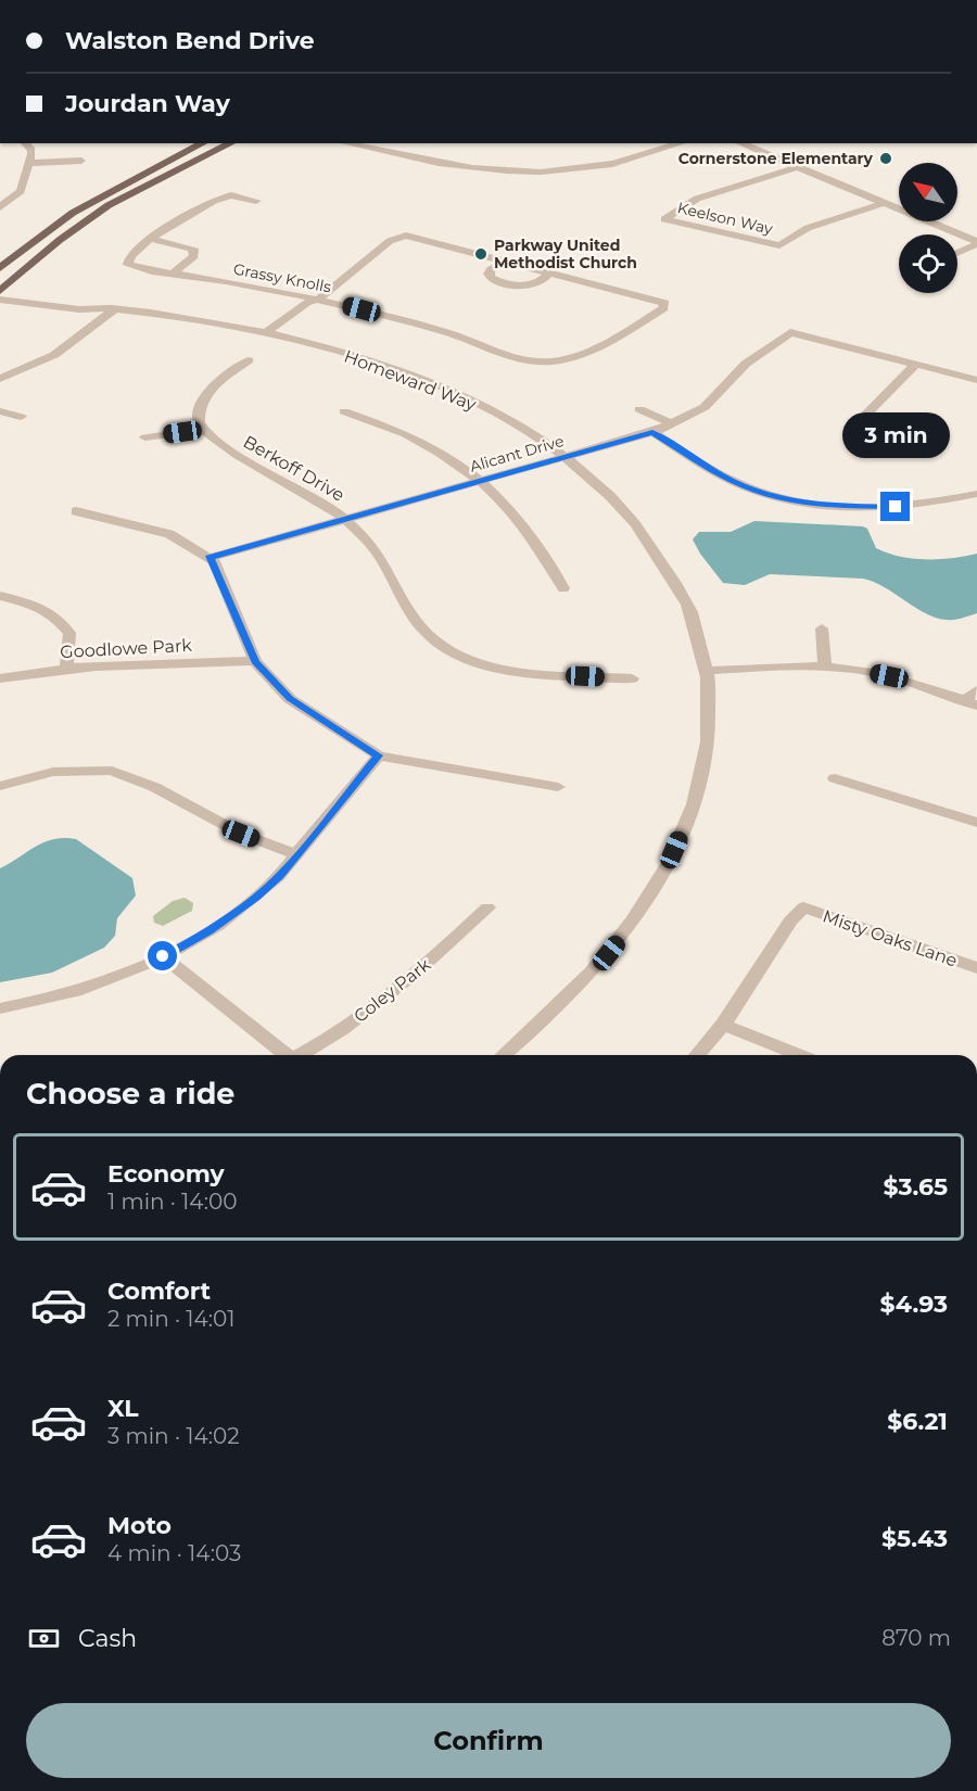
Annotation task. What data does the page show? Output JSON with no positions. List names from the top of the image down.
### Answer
{
  "streets": {
    "street": [
      "Keelson Way",
      "Grassy Knolls",
      "Homeward Way",
      "Alicant Drive",
      "Berkoff Drive",
      "Goodlowe Park",
      "Misty Oaks Lane",
      "Coley Park"
    ]
  },
  "crossings": [
    ["Homeward Way", "Alicant Drive"],
    ["Alicant Drive", "Berkoff Drive"]
  ],
  "places": ["Cornerstone Elementary", "Parkway United Methodist Church"],
  "north": "top left",
  "page": {
    "banner": ["Walston Bend Drive", "Jourdan Way"],
    "bubble": "3 min",
    "heading": "Choose a ride",
    "list": [
      {
        "name": "Economy",
        "note": "1 min · 14:00",
        "value": "$3.65"
      },
      {
        "name": "Comfort",
        "note": "2 min · 14:01",
        "value": "$4.93"
      },
      {
        "name": "XL",
        "note": "3 min · 14:02",
        "value": "$6.21"
      },
      {
        "name": "Moto",
        "note": "4 min · 14:03",
        "value": "$5.43"
      }
    ],
    "pay": ["Cash", "870 m"],
    "buttons": "Confirm"
  }
}
